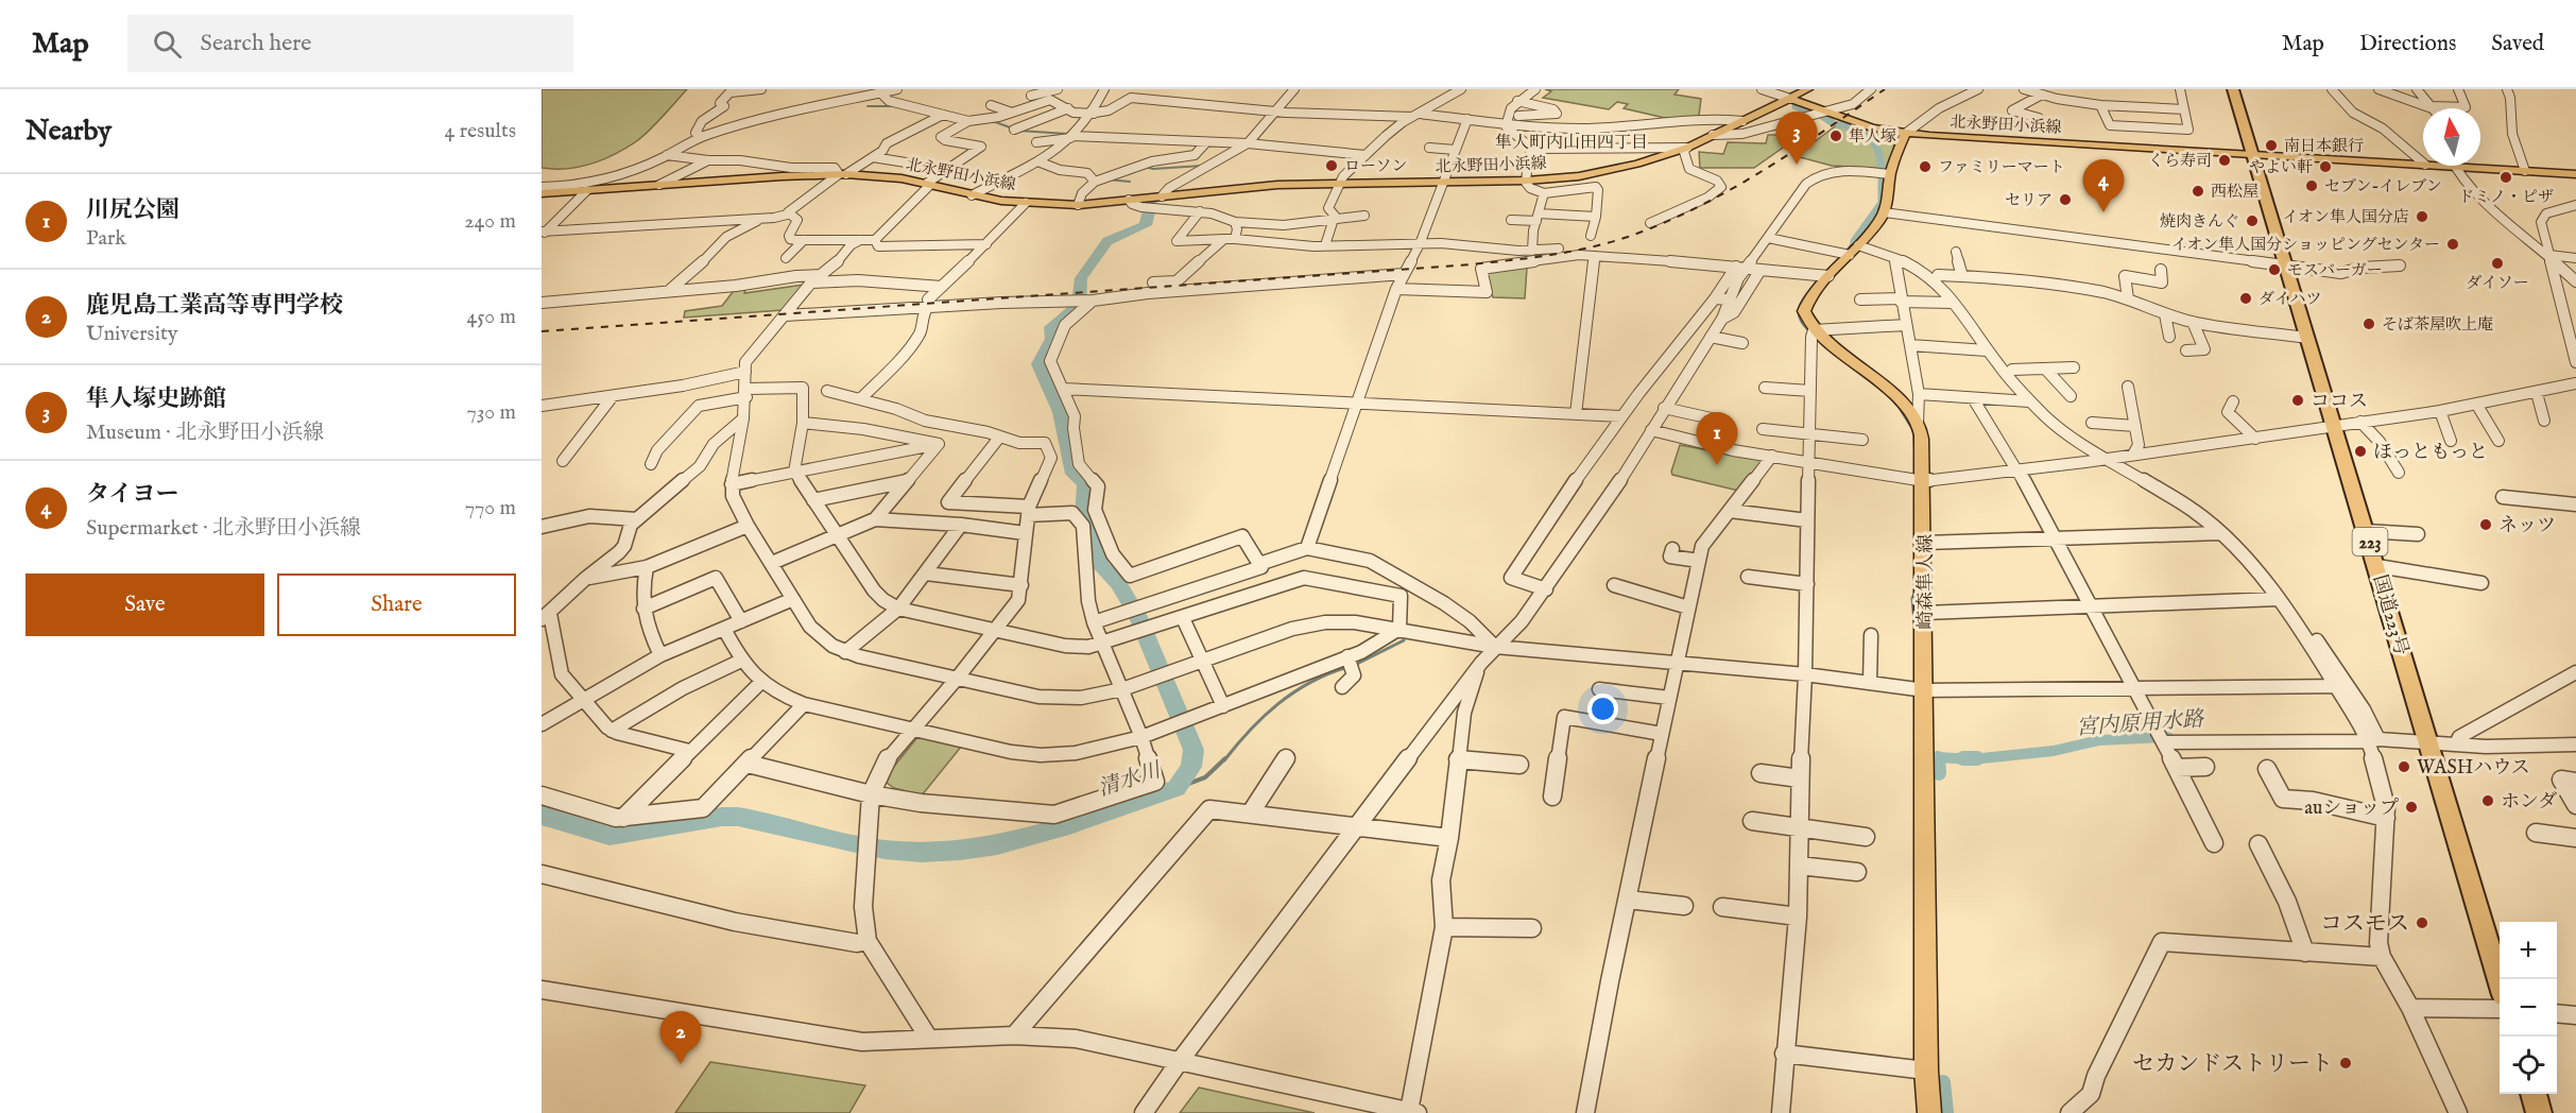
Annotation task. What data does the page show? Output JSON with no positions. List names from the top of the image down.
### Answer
{
  "streets": {
    "highway": ["223", "国道223号"],
    "main road": ["北永野田小浜線", "崎森隼人線"]
  },
  "crossings": [
    ["北永野田小浜線", "国道223号"]
  ],
  "districts": ["隼人町内山田四丁目"],
  "water": ["宮内原用水路", "清水川"],
  "places": [
    "隼人塚",
    "南日本銀行",
    "くら寿司",
    "ローソン",
    "ファミリーマート",
    "やよい軒",
    "ドミノ・ピザ",
    "セブン-イレブン",
    "西松屋",
    "セリア",
    "イオン隼人国分店",
    "焼肉きんぐ",
    "イオン隼人国分ショッピングセンター",
    "ダイソー",
    "モスバーガー",
    "ダイハツ",
    "そば茶屋吹上庵",
    "ココス",
    "ほっともっと",
    "ネッツ",
    "WASHハウス",
    "ホンダ",
    "auショップ",
    "コスモス",
    "セカンドストリート"
  ],
  "north": "top",
  "page": {
    "header": "Map",
    "search": "Search here",
    "nav": ["Map", "Directions", "Saved"],
    "heading": ["Nearby", "4 results"],
    "pins": [
      "3",
      "4",
      "1",
      "2"
    ],
    "list": [
      {
        "mark": "1",
        "name": "川尻公園",
        "note": "Park",
        "value": "240 m"
      },
      {
        "mark": "2",
        "name": "鹿児島工業高等専門学校",
        "note": "University",
        "value": "450 m"
      },
      {
        "mark": "3",
        "name": "隼人塚史跡館",
        "note": "Museum · 北永野田小浜線",
        "value": "730 m"
      },
      {
        "mark": "4",
        "name": "タイヨー",
        "note": "Supermarket · 北永野田小浜線",
        "value": "770 m"
      }
    ],
    "buttons": ["Save", "Share"],
    "map_buttons": ["+", "−"]
  }
}
